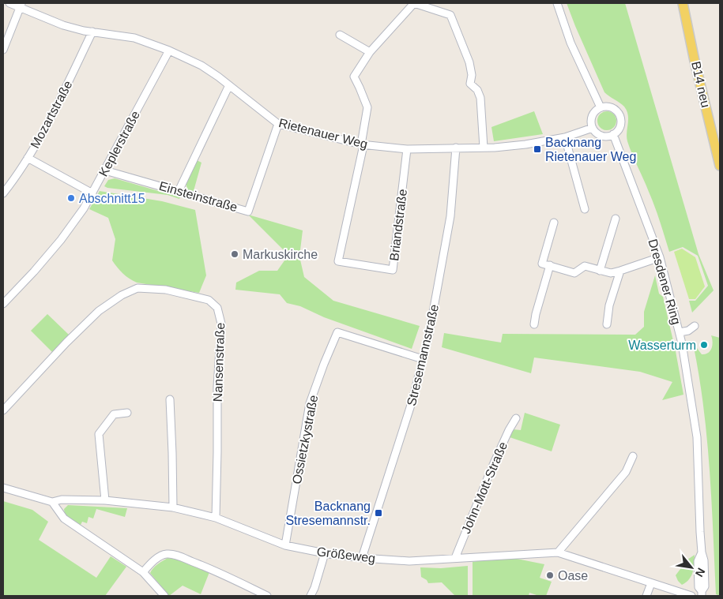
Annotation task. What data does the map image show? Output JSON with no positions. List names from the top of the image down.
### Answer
{
  "streets": {
    "main road": ["B14 neu"],
    "street": [
      "Mozartstraße",
      "Rietenauer Weg",
      "Keplerstraße",
      "Einsteinstraße",
      "Briandstraße",
      "Dresdener Ring",
      "Stresemannstraße",
      "Nansenstraße",
      "Ossietzkystraße",
      "John-Mott-Straße",
      "Größeweg"
    ]
  },
  "crossings": [
    ["Mozartstraße", "Rietenauer Weg"],
    ["Rietenauer Weg", "Keplerstraße"],
    ["Rietenauer Weg", "Einsteinstraße"],
    ["Rietenauer Weg", "Briandstraße"],
    ["Rietenauer Weg", "Dresdener Ring"],
    ["Rietenauer Weg", "Stresemannstraße"],
    ["Keplerstraße", "Einsteinstraße"],
    ["Stresemannstraße", "Ossietzkystraße"],
    ["Stresemannstraße", "Größeweg"],
    ["Nansenstraße", "Größeweg"],
    ["Ossietzkystraße", "Größeweg"],
    ["John-Mott-Straße", "Größeweg"]
  ],
  "places": {
    "transit": ["Backnang Rietenauer Weg", "Backnang Stresemannstr."],
    "other": [
      "Abschnitt15",
      "Markuskirche",
      "Wasserturm",
      "Oase"
    ]
  },
  "north": "bottom right"
}
